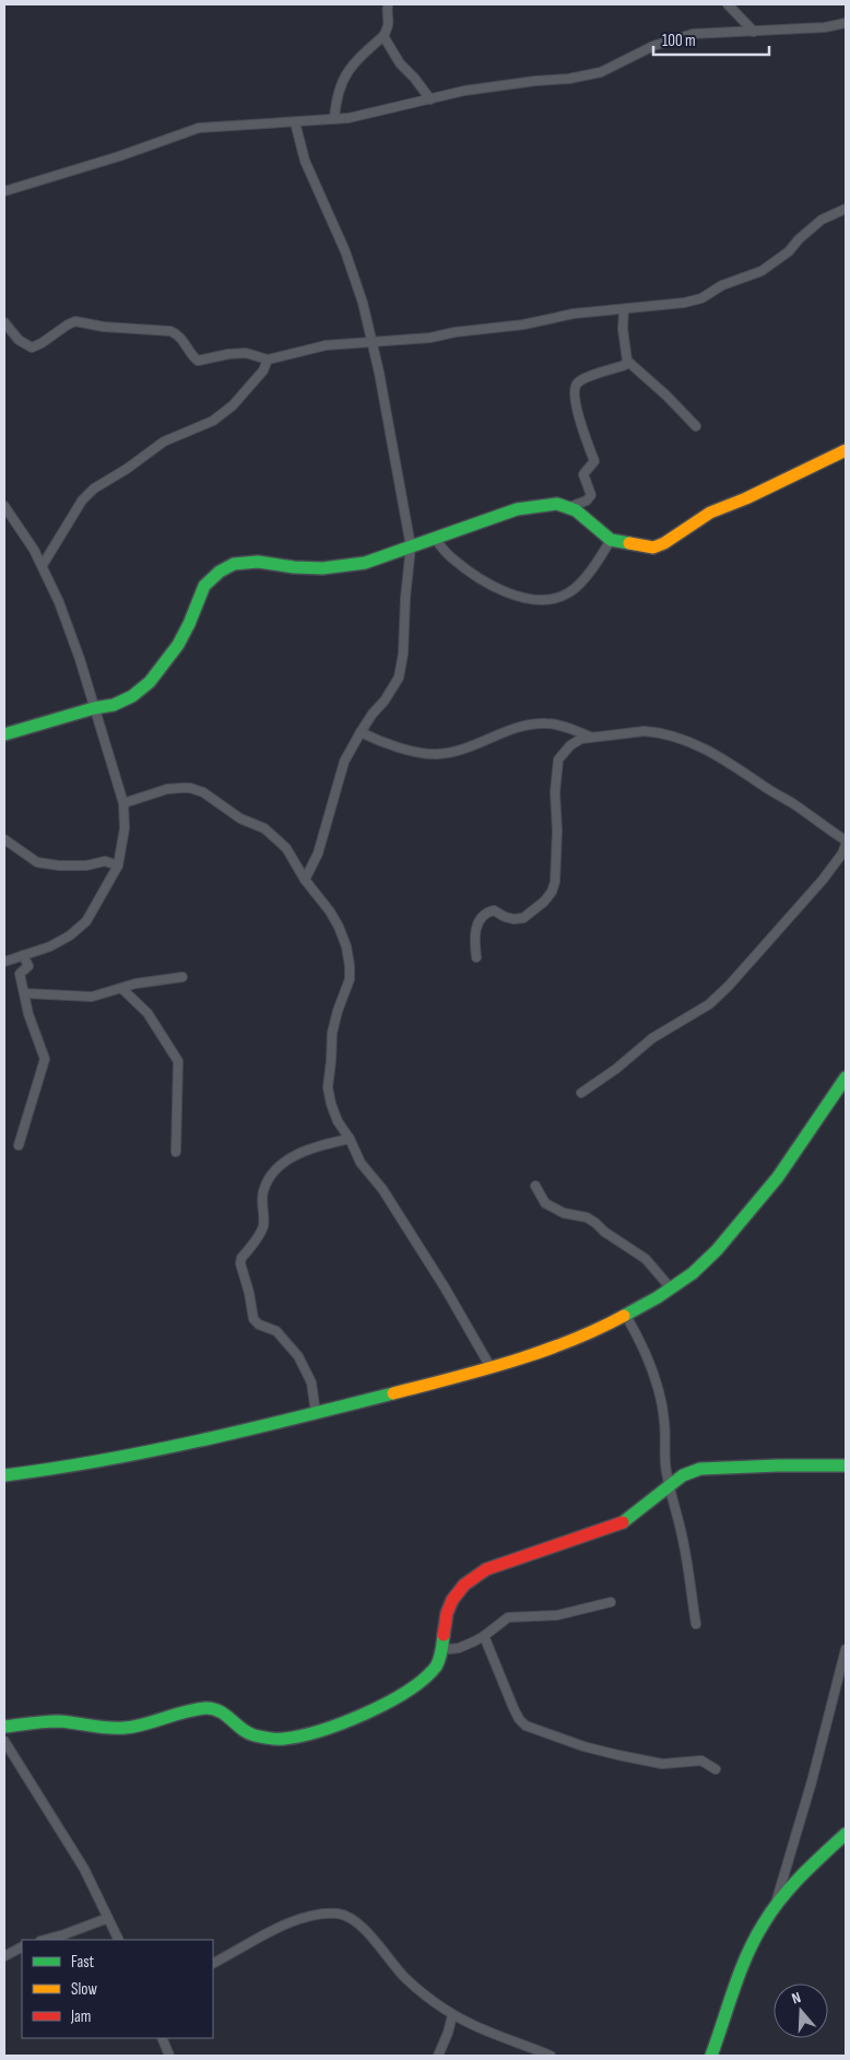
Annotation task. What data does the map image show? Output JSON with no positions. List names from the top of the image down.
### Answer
{
  "legend": ["Fast", "Slow", "Jam"],
  "scale_bar": "100 m",
  "north": "top"
}
